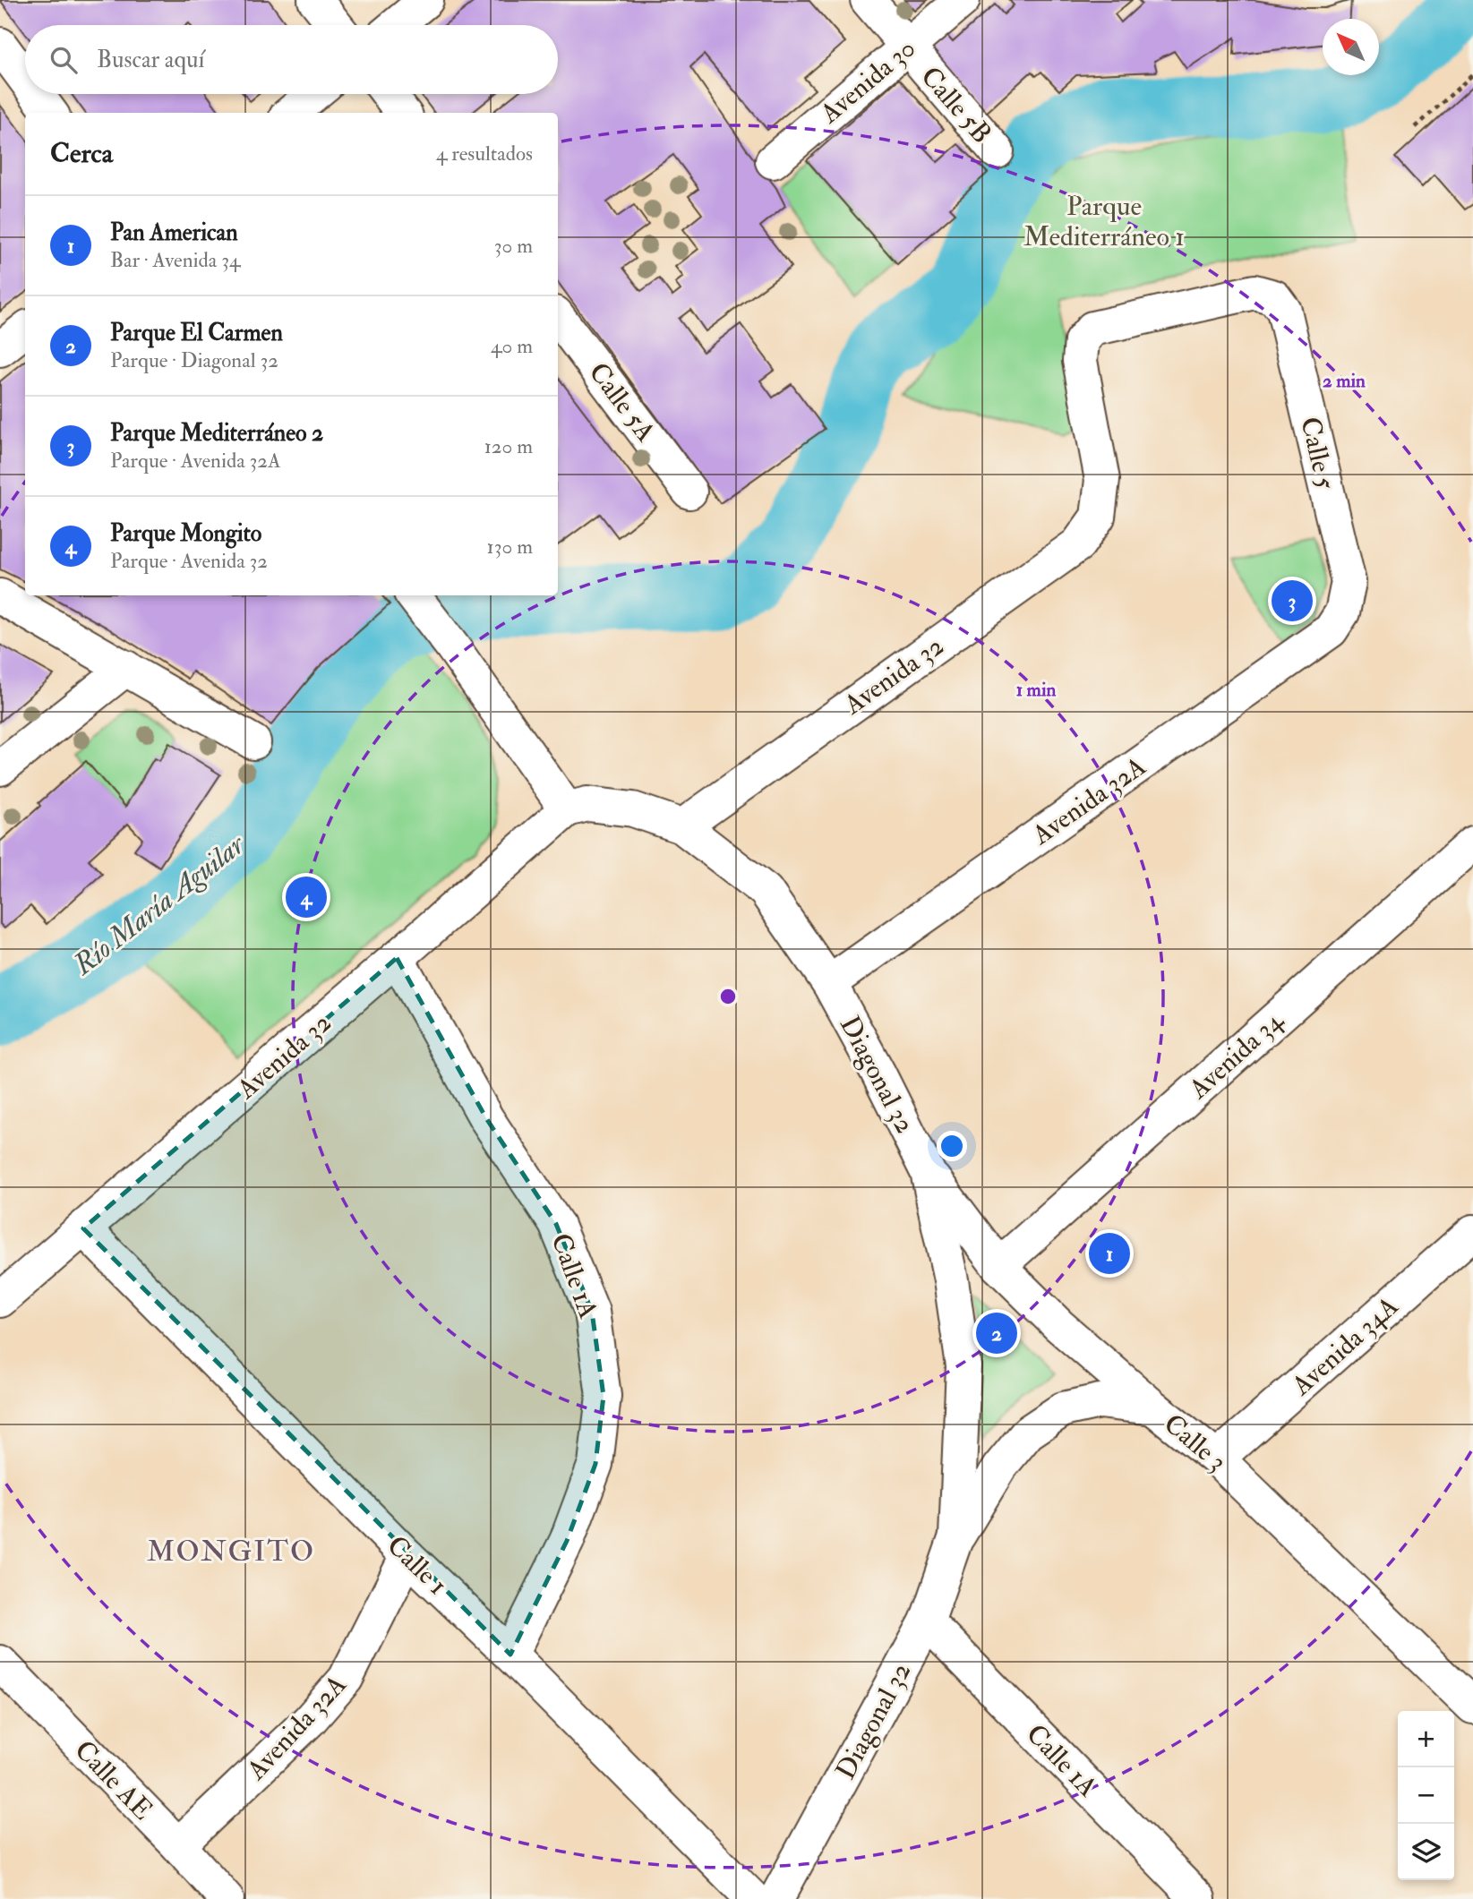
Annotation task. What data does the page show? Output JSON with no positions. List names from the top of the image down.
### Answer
{
  "streets": {
    "street": [
      "Avenida 30",
      "Calle 5B",
      "Calle 5A",
      "Calle 5",
      "Avenida 32",
      "Avenida 32A",
      "Avenida 34",
      "Diagonal 32",
      "Calle 1A",
      "Avenida 34A",
      "Calle 3",
      "Calle 1",
      "Calle AE"
    ]
  },
  "crossings": [
    ["Avenida 30", "Calle 5B"],
    ["Calle 5", "Avenida 32"],
    ["Calle 5", "Avenida 32A"],
    ["Avenida 32", "Diagonal 32"],
    ["Avenida 32", "Calle 1A"],
    ["Avenida 32", "Calle 1"],
    ["Avenida 32A", "Diagonal 32"],
    ["Avenida 32A", "Calle 1"],
    ["Avenida 32A", "Calle AE"],
    ["Avenida 34", "Calle 3"],
    ["Diagonal 32", "Calle 1A"],
    ["Diagonal 32", "Calle 3"],
    ["Calle 1A", "Calle 1"],
    ["Avenida 34A", "Calle 3"]
  ],
  "districts": ["MONGITO"],
  "water": ["Río María Aguilar"],
  "parks": ["Parque Mediterráneo 1"],
  "north": "top left",
  "page": {
    "search": "Buscar aquí",
    "heading": ["Cerca", "4 resultados"],
    "list": [
      {
        "mark": "1",
        "name": "Pan American",
        "note": "Bar · Avenida 34",
        "value": "30 m"
      },
      {
        "mark": "2",
        "name": "Parque El Carmen",
        "note": "Parque · Diagonal 32",
        "value": "40 m"
      },
      {
        "mark": "3",
        "name": "Parque Mediterráneo 2",
        "note": "Parque · Avenida 32A",
        "value": "120 m"
      },
      {
        "mark": "4",
        "name": "Parque Mongito",
        "note": "Parque · Avenida 32",
        "value": "130 m"
      }
    ],
    "pins": [
      "3",
      "4",
      "1",
      "2"
    ],
    "map_buttons": ["+", "−"]
  },
  "rings": ["2 min", "1 min"]
}
